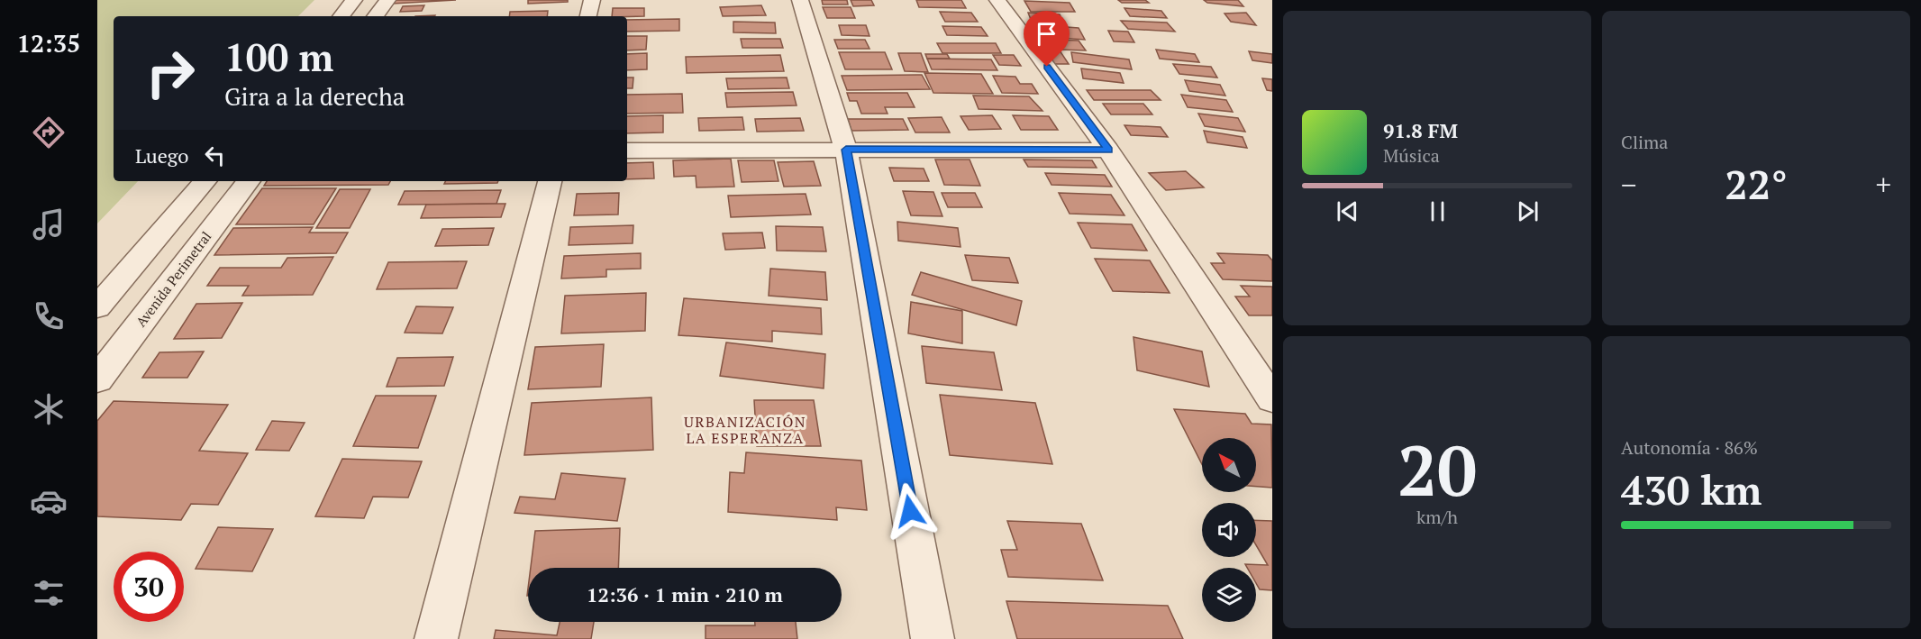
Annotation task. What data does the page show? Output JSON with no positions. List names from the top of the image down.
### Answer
{
  "streets": {
    "street": ["Avenida Perimetral"]
  },
  "districts": ["URBANIZACIÓN LA ESPERANZA"],
  "north": "top left",
  "page": {
    "tabs": "12:35",
    "tile": [
      "Clima",
      ["20", "km/h"],
      ["Autonomía · 86%", "430 km"]
    ],
    "turn": ["100 m", "Gira a la derecha"],
    "song": ["91.8 FM", "Música"],
    "then": "Luego",
    "heat": ["−", "22°", "+"],
    "limit": "30",
    "trip": "12:36 · 1 min · 210 m"
  }
}
